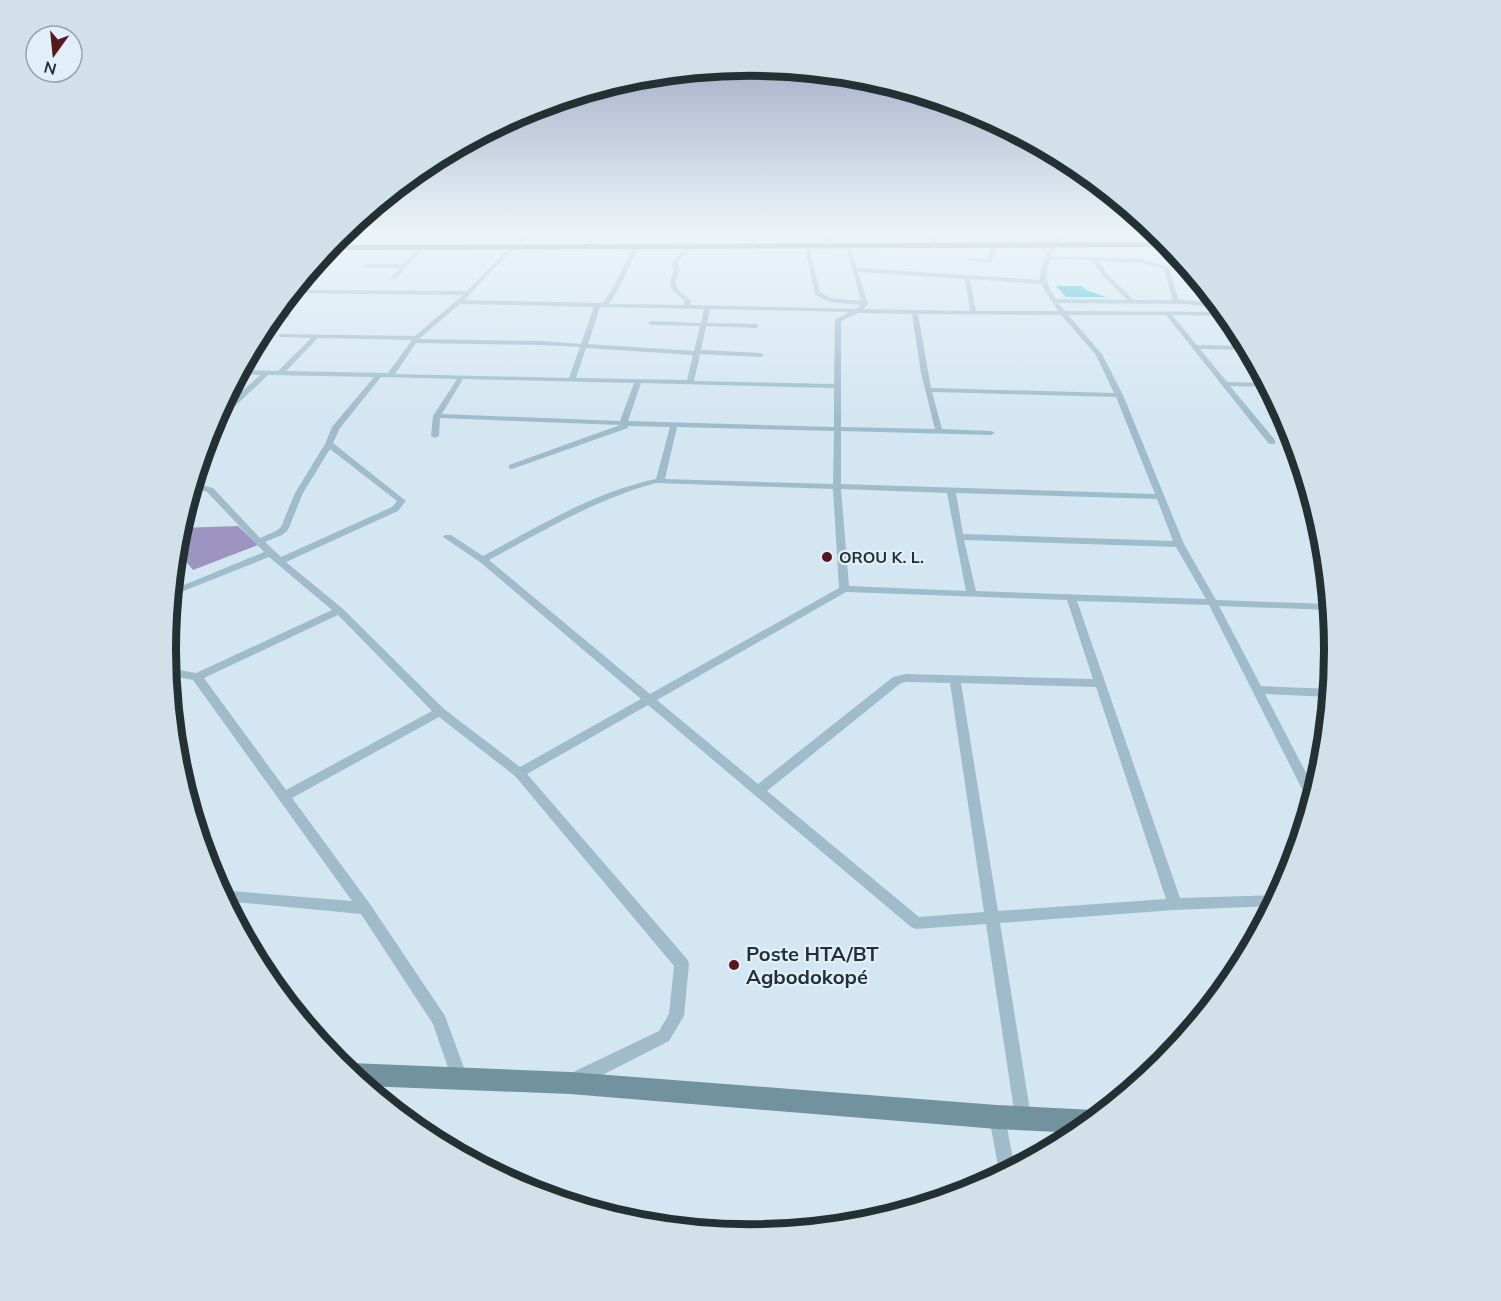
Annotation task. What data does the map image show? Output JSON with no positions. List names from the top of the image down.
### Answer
{
  "places": ["OROU K. L.", "Poste HTA/BT Agbodokopé"],
  "north": "bottom"
}
